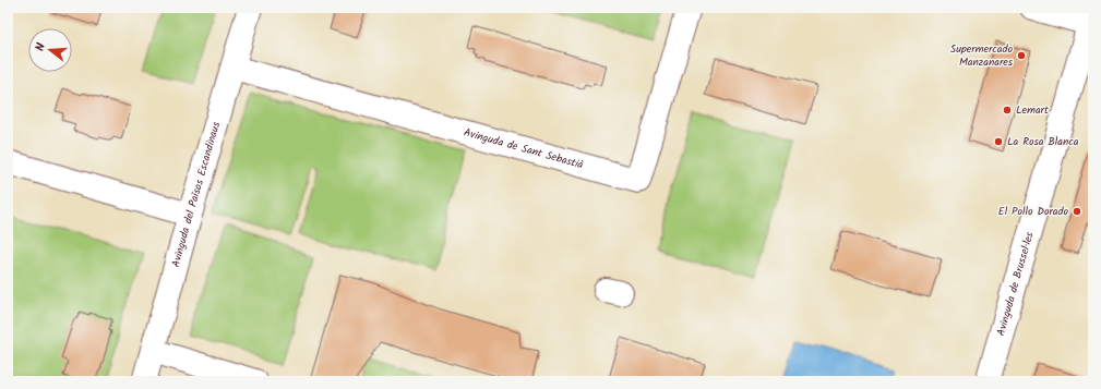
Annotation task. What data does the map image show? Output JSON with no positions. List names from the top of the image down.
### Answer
{
  "streets": {
    "street": ["Avinguda de Sant Sebastià", "Avinguda del Països Escandinaus", "Avinguda de Brussel·les"]
  },
  "crossings": [
    ["Avinguda de Sant Sebastià", "Avinguda del Països Escandinaus"]
  ],
  "places": [
    "Supermercado Manzanares",
    "Lemart",
    "La Rosa Blanca",
    "El Pollo Dorado"
  ],
  "north": "left"
}
